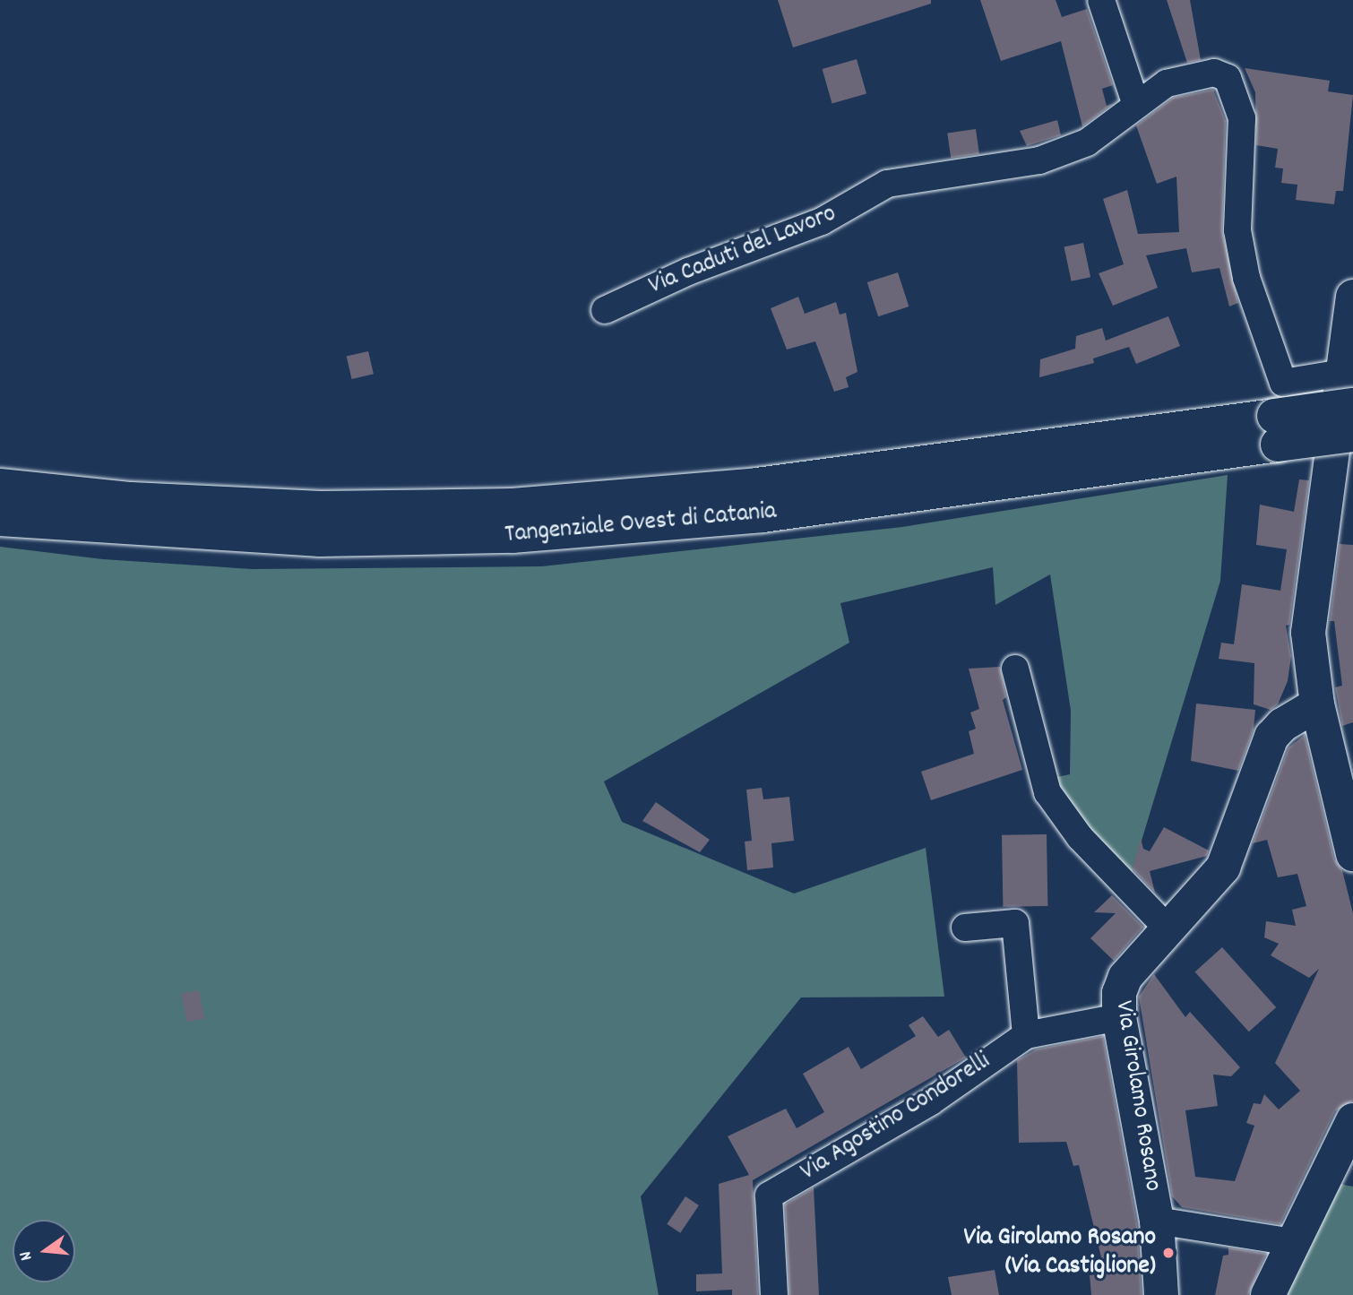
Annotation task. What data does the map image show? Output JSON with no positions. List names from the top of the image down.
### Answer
{
  "streets": {
    "main road": ["Tangenziale Ovest di Catania", "Via Girolamo Rosano"],
    "street": ["Via Caduti del Lavoro", "Via Agostino Condorelli"]
  },
  "crossings": [
    ["Via Girolamo Rosano", "Via Agostino Condorelli"]
  ],
  "places": ["Via Girolamo Rosano (Via Castiglione)"],
  "north": "left"
}
